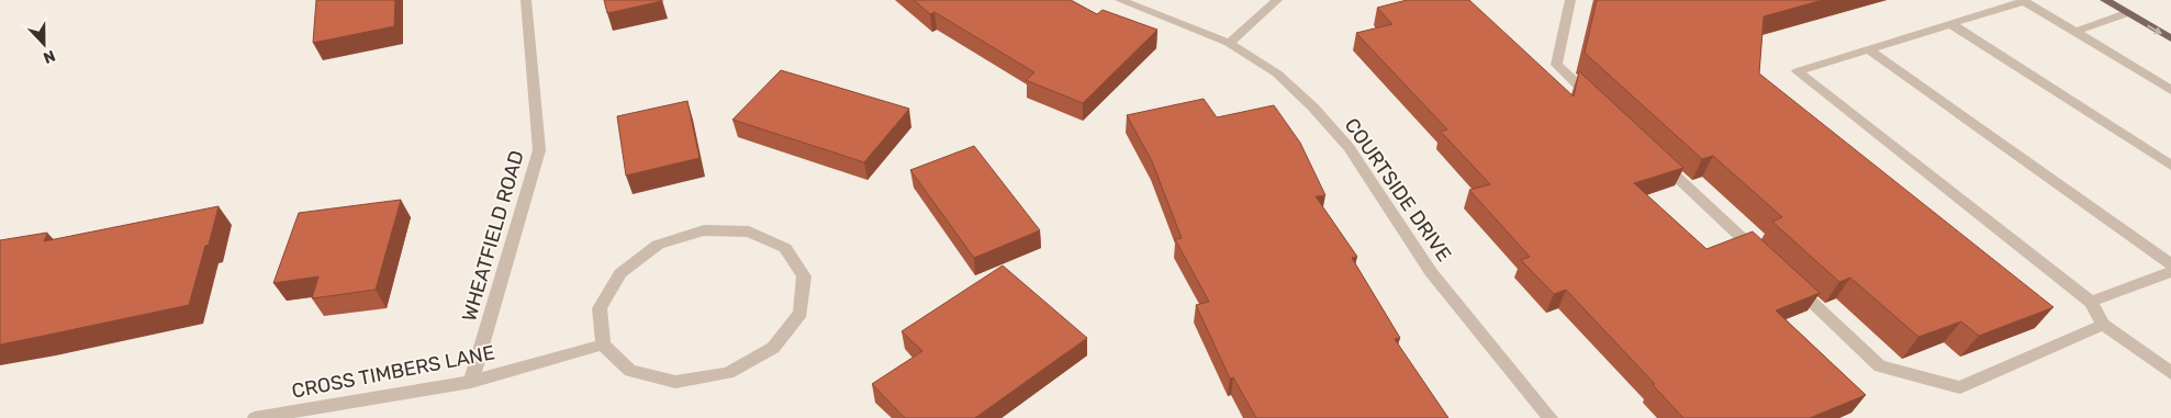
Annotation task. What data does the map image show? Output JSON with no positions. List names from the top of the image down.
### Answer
{
  "streets": {
    "street": ["COURTSIDE DRIVE", "WHEATFIELD ROAD", "CROSS TIMBERS LANE"]
  },
  "crossings": [
    ["WHEATFIELD ROAD", "CROSS TIMBERS LANE"]
  ],
  "north": "bottom"
}
